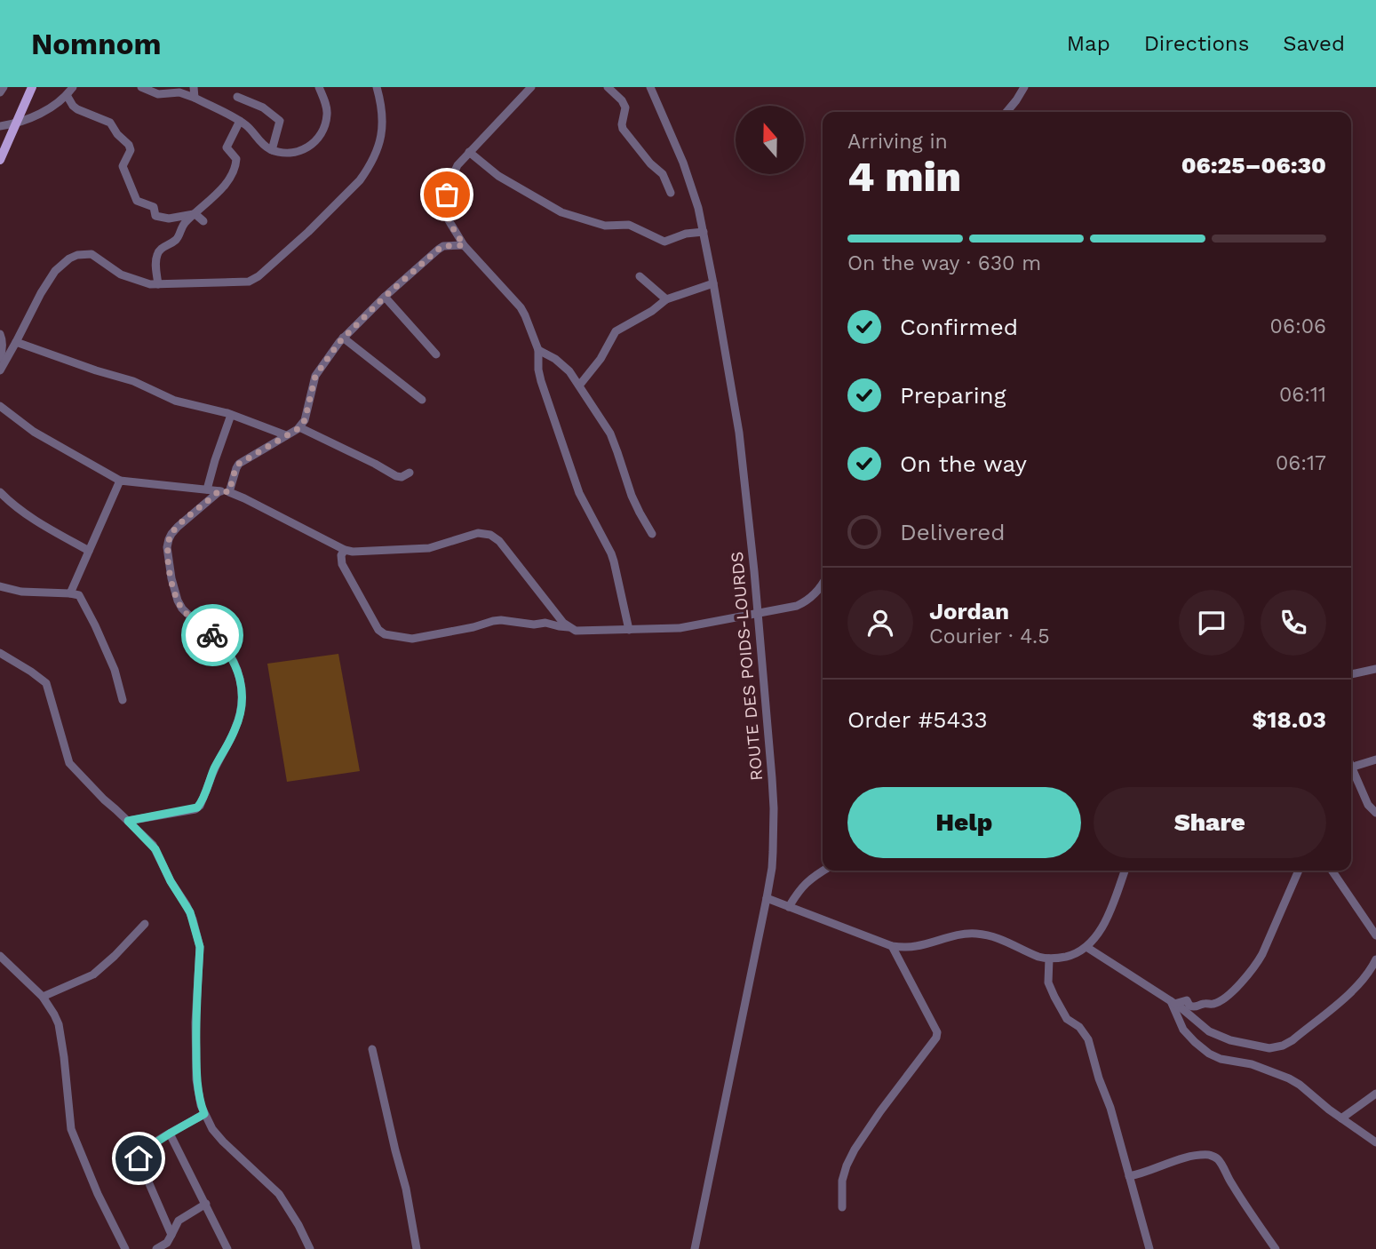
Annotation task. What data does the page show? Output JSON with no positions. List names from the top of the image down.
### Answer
{
  "streets": {
    "street": ["ROUTE DES POIDS-LOURDS"]
  },
  "north": "top",
  "page": {
    "header": "Nomnom",
    "nav": ["Map", "Directions", "Saved"],
    "heading": ["4 min", "Arriving in", "06:25–06:30"],
    "panel": [
      "Jordan",
      "Courier · 4.5",
      "Order #5433",
      "$18.03"
    ],
    "bar": "On the way · 630 m",
    "list": [
      ["Confirmed", "06:06"],
      ["Preparing", "06:11"],
      ["On the way", "06:17"],
      "Delivered"
    ],
    "buttons": ["Help", "Share"]
  }
}
